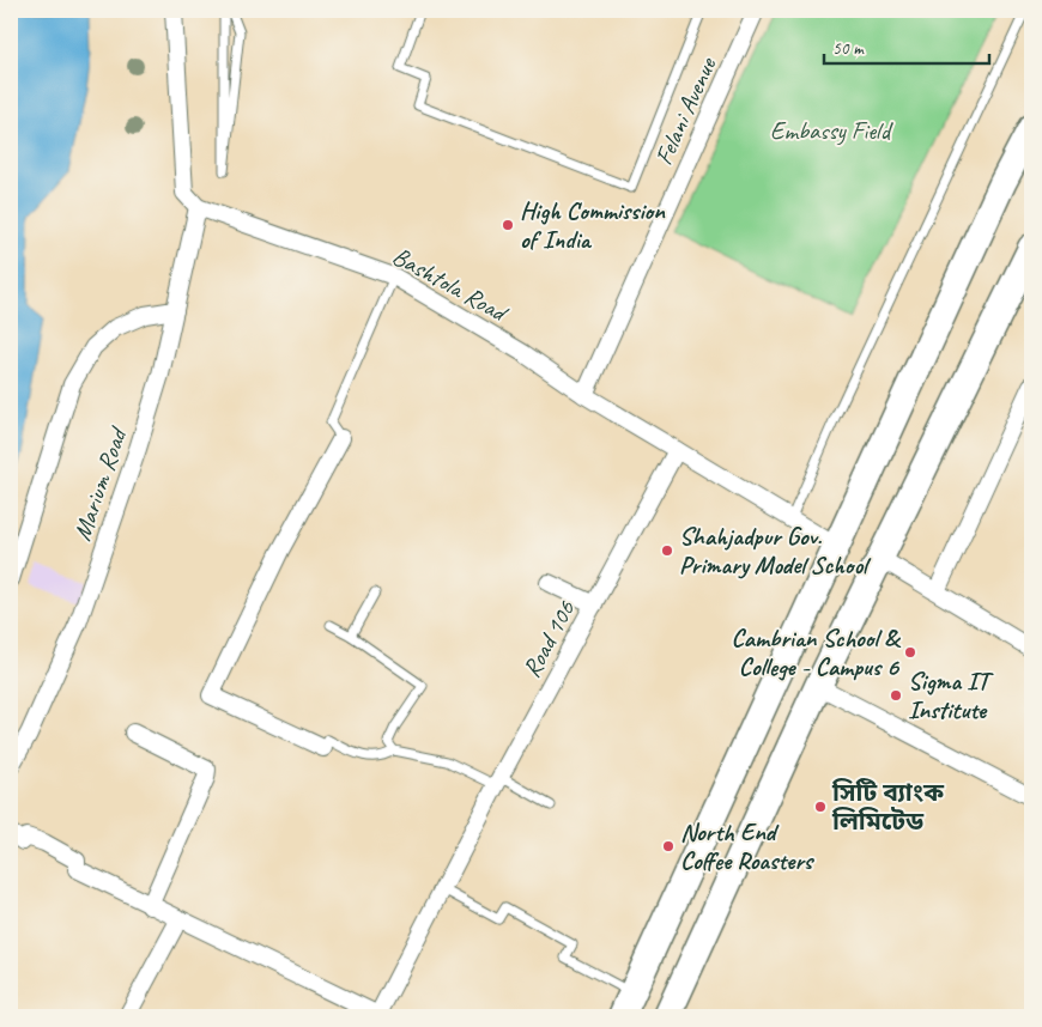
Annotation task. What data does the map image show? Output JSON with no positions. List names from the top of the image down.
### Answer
{
  "streets": {
    "street": [
      "Felani Avenue",
      "Bashtola Road",
      "Marium Road",
      "Road 106"
    ]
  },
  "crossings": [
    ["Felani Avenue", "Bashtola Road"],
    ["Bashtola Road", "Marium Road"],
    ["Bashtola Road", "Road 106"]
  ],
  "parks": ["Embassy Field"],
  "places": [
    "High Commission of India",
    "Shahjadpur Gov. Primary Model School",
    "Cambrian School & College - Campus 6",
    "Sigma IT Institute",
    "সিটি ব্যাংক লিমিটেড",
    "North End Coffee Roasters"
  ],
  "scale_bar": "50 m"
}
